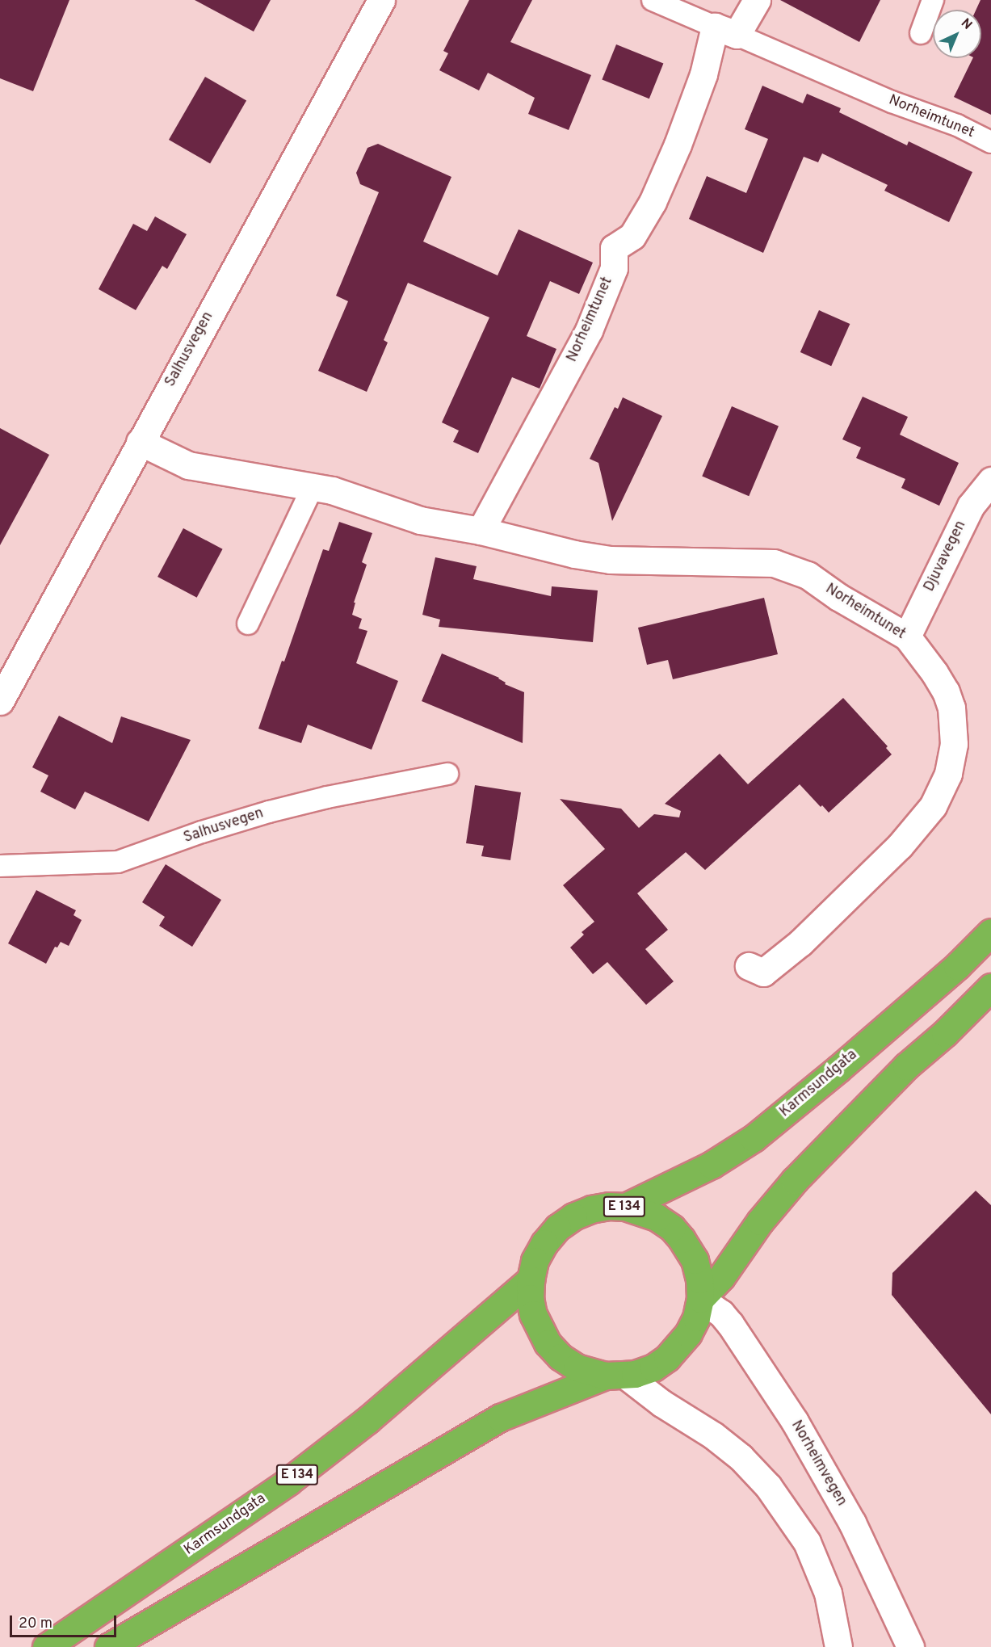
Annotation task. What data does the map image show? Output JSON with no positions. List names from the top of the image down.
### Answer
{
  "streets": {
    "highway": ["Karmsundgata", "E 134"],
    "street": [
      "Norheimtunet",
      "Salhusvegen",
      "Djuvavegen",
      "Norheimvegen"
    ]
  },
  "crossings": [
    ["Norheimtunet", "Salhusvegen"],
    ["Norheimtunet", "Djuvavegen"],
    ["Karmsundgata", "E 134"],
    ["Karmsundgata", "Norheimvegen"],
    ["E 134", "Norheimvegen"]
  ],
  "scale_bar": "20 m",
  "north": "top right"
}
